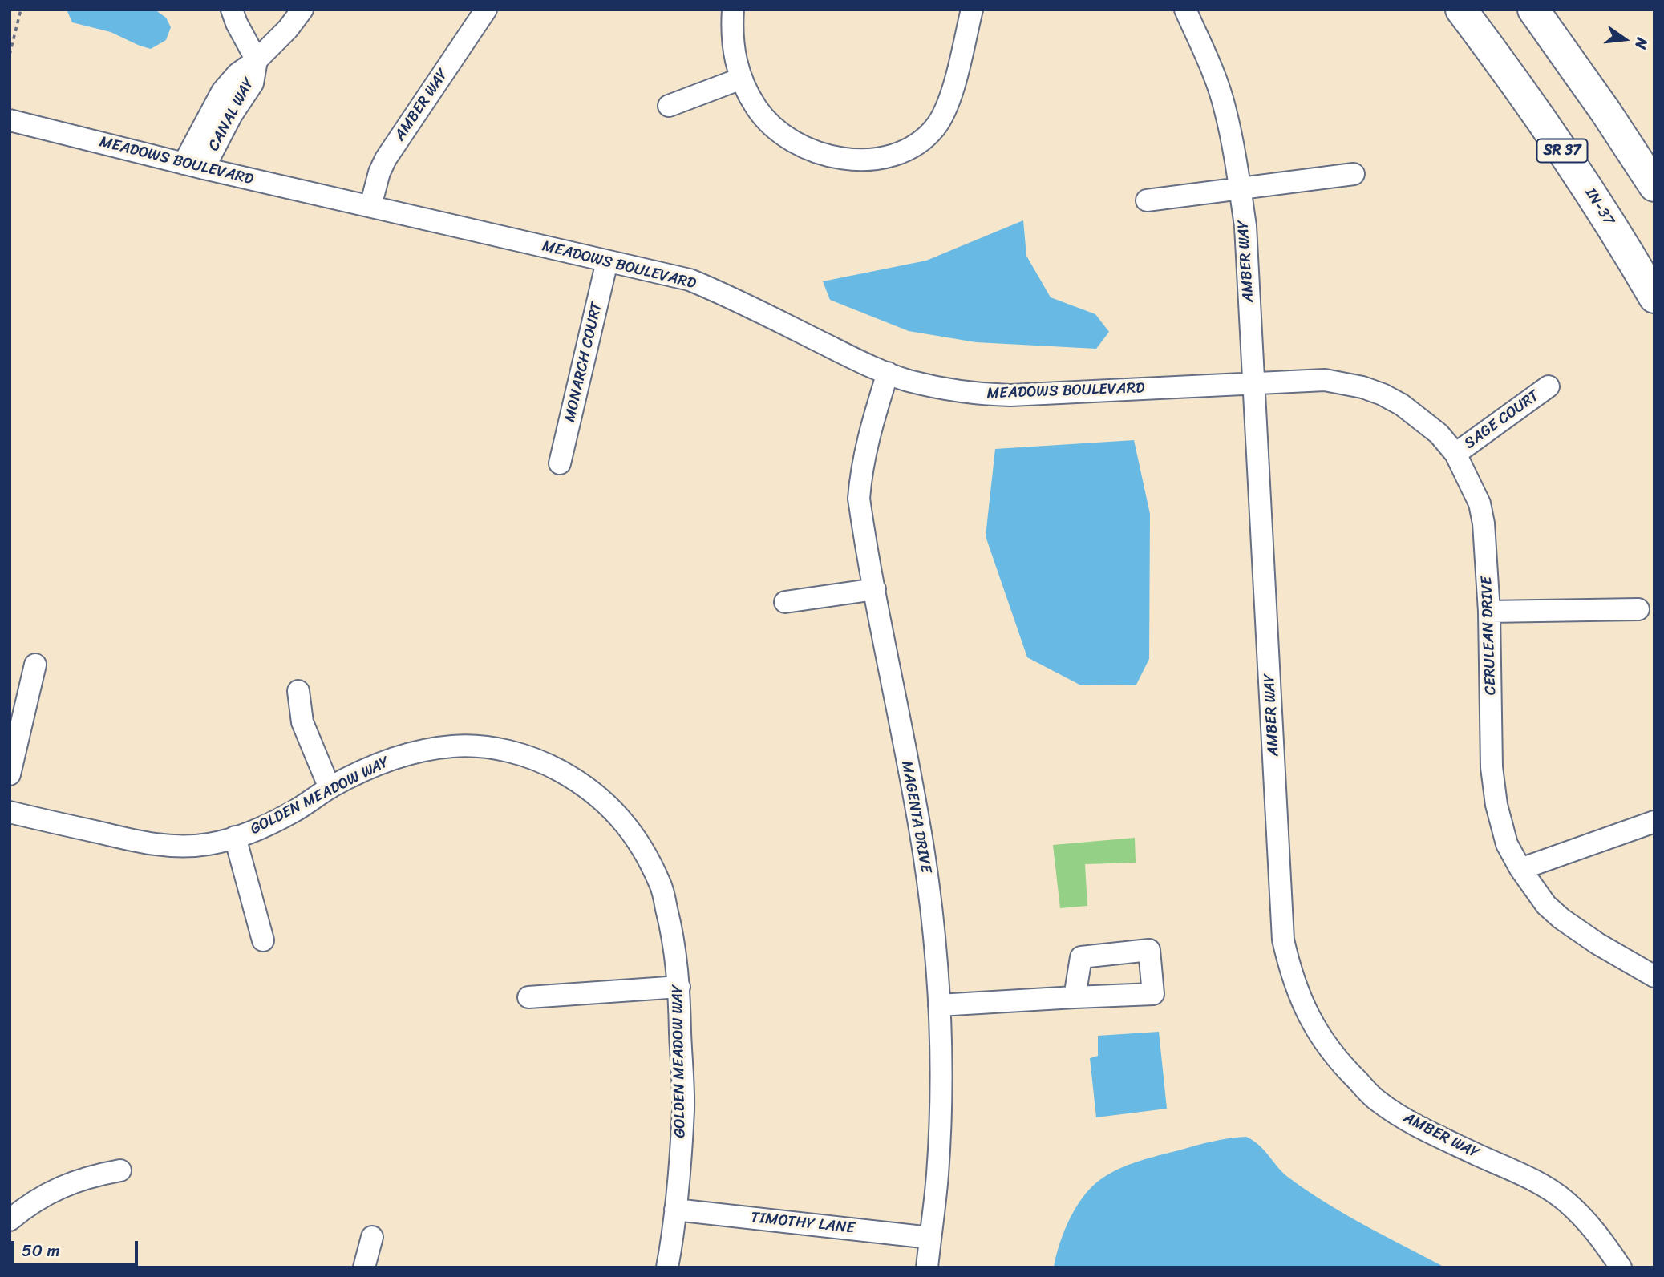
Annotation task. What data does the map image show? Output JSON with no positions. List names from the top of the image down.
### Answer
{
  "streets": {
    "highway": ["SR 37", "IN-37"],
    "street": [
      "AMBER WAY",
      "CANAL WAY",
      "MEADOWS BOULEVARD",
      "MONARCH COURT",
      "SAGE COURT",
      "CERULEAN DRIVE",
      "GOLDEN MEADOW WAY",
      "MAGENTA DRIVE",
      "TIMOTHY LANE"
    ]
  },
  "crossings": [
    ["AMBER WAY", "MEADOWS BOULEVARD"],
    ["AMBER WAY", "CERULEAN DRIVE"],
    ["CANAL WAY", "MEADOWS BOULEVARD"],
    ["MEADOWS BOULEVARD", "MONARCH COURT"],
    ["MEADOWS BOULEVARD", "CERULEAN DRIVE"],
    ["MEADOWS BOULEVARD", "MAGENTA DRIVE"],
    ["SAGE COURT", "CERULEAN DRIVE"],
    ["GOLDEN MEADOW WAY", "TIMOTHY LANE"],
    ["MAGENTA DRIVE", "TIMOTHY LANE"]
  ],
  "scale_bar": "50 m",
  "north": "right"
}
